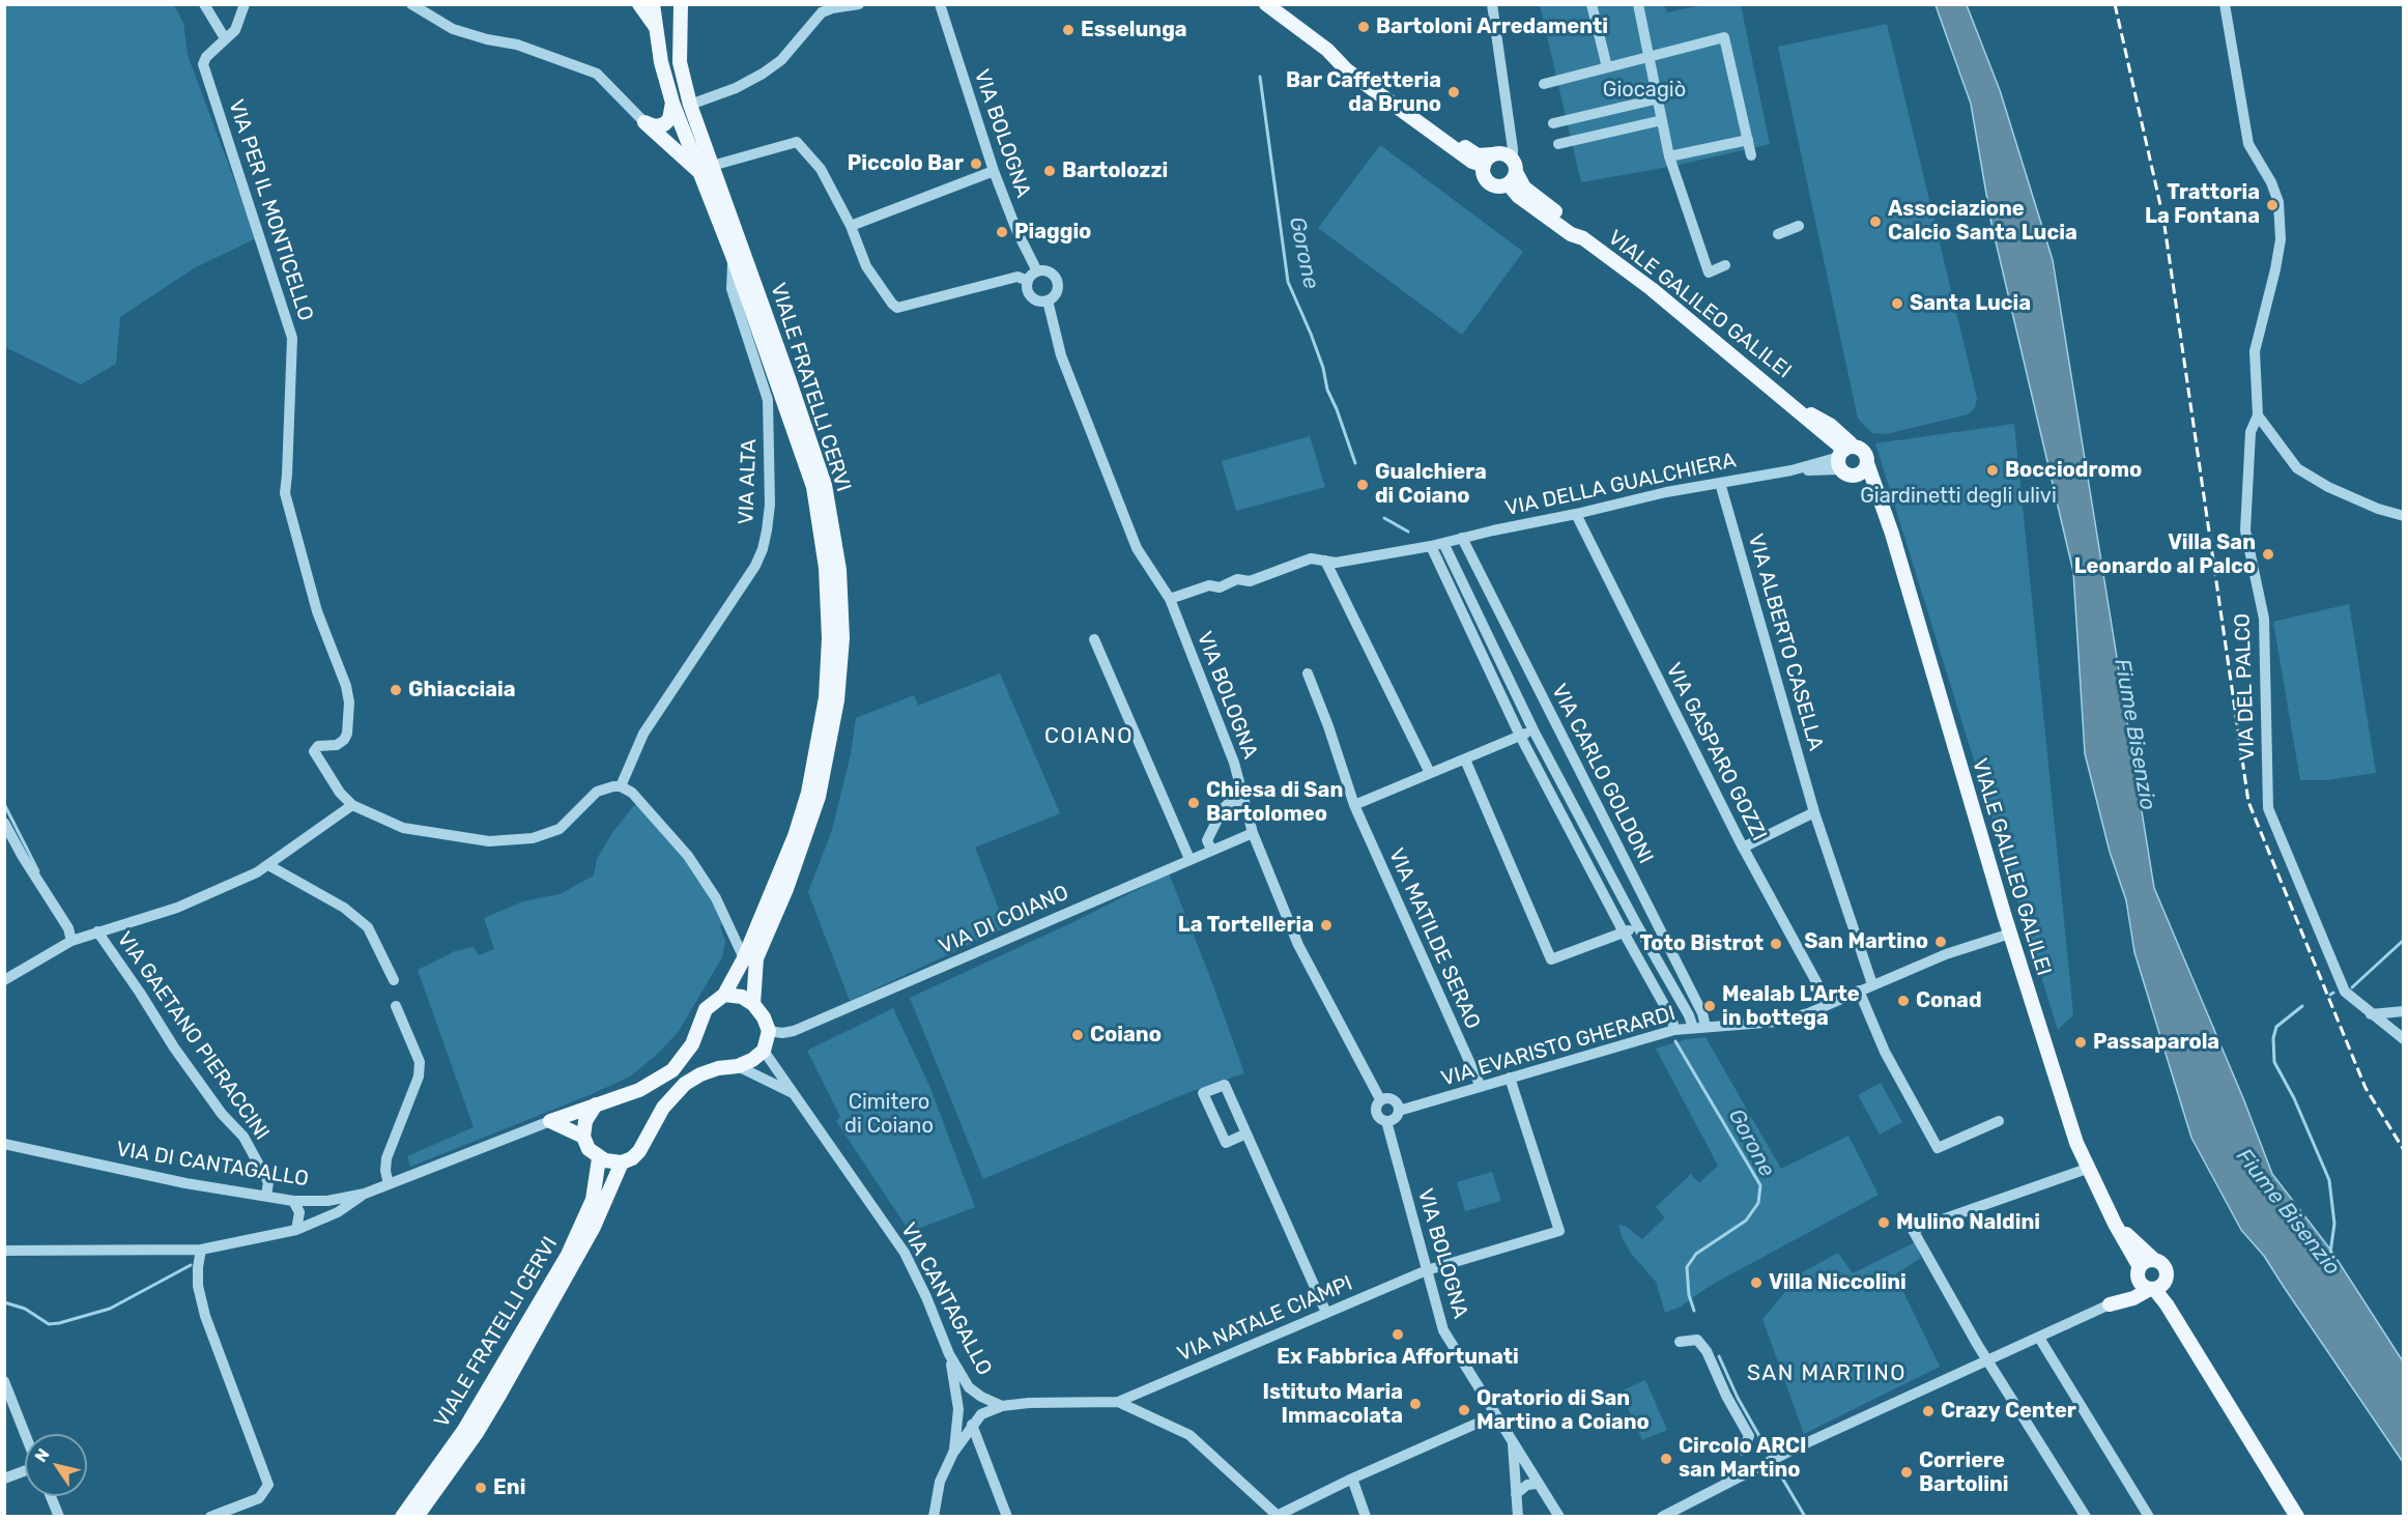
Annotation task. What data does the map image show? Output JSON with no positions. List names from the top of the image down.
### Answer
{
  "streets": {
    "main road": ["VIALE GALILEO GALILEI", "VIALE FRATELLI CERVI"],
    "street": [
      "VIA BOLOGNA",
      "VIA PER IL MONTICELLO",
      "VIA ALTA",
      "VIA DELLA GUALCHIERA",
      "VIA ALBERTO CASELLA",
      "VIA DEL PALCO",
      "VIA GASPARO GOZZI",
      "VIA CARLO GOLDONI",
      "VIA DI COIANO",
      "VIA MATILDE SERAO",
      "VIA GAETANO PIERACCINI",
      "VIA EVARISTO GHERARDI",
      "VIA DI CANTAGALLO",
      "VIA CANTAGALLO",
      "VIA NATALE CIAMPI"
    ]
  },
  "crossings": [
    ["VIA BOLOGNA", "VIA DELLA GUALCHIERA"],
    ["VIA BOLOGNA", "VIA DI COIANO"],
    ["VIA BOLOGNA", "VIA EVARISTO GHERARDI"],
    ["VIA BOLOGNA", "VIA NATALE CIAMPI"],
    ["VIALE GALILEO GALILEI", "VIA DELLA GUALCHIERA"],
    ["VIALE GALILEO GALILEI", "VIA EVARISTO GHERARDI"],
    ["VIALE FRATELLI CERVI", "VIA ALTA"],
    ["VIALE FRATELLI CERVI", "VIA DI CANTAGALLO"],
    ["VIALE FRATELLI CERVI", "VIA CANTAGALLO"],
    ["VIA DELLA GUALCHIERA", "VIA ALBERTO CASELLA"],
    ["VIA DELLA GUALCHIERA", "VIA GASPARO GOZZI"],
    ["VIA DELLA GUALCHIERA", "VIA CARLO GOLDONI"],
    ["VIA ALBERTO CASELLA", "VIA EVARISTO GHERARDI"],
    ["VIA GASPARO GOZZI", "VIA EVARISTO GHERARDI"],
    ["VIA CARLO GOLDONI", "VIA EVARISTO GHERARDI"],
    ["VIA MATILDE SERAO", "VIA EVARISTO GHERARDI"],
    ["VIA GAETANO PIERACCINI", "VIA DI CANTAGALLO"],
    ["VIA EVARISTO GHERARDI", "VIA NATALE CIAMPI"]
  ],
  "districts": ["COIANO", "SAN MARTINO"],
  "water": ["Gorone", "Fiume Bisenzio"],
  "parks": ["Giocagiò", "Giardinetti degli ulivi", "Cimitero di Coiano"],
  "places": [
    "Bartoloni Arredamenti",
    "Esselunga",
    "Bar Caffetteria da Bruno",
    "Piccolo Bar",
    "Bartolozzi",
    "Trattoria La Fontana",
    "Associazione Calcio Santa Lucia",
    "Piaggio",
    "Santa Lucia",
    "Bocciodromo",
    "Gualchiera di Coiano",
    "Villa San Leonardo al Palco",
    "Ghiacciaia",
    "Chiesa di San Bartolomeo",
    "La Tortelleria",
    "San Martino",
    "Toto Bistrot",
    "Conad",
    "Mealab L'Arte in bottega",
    "Coiano",
    "Passaparola",
    "Mulino Naldini",
    "Villa Niccolini",
    "Ex Fabbrica Affortunati",
    "Istituto Maria Immacolata",
    "Oratorio di San Martino a Coiano",
    "Crazy Center",
    "Circolo ARCI san Martino",
    "Corriere Bartolini",
    "Eni"
  ],
  "north": "top left"
}
